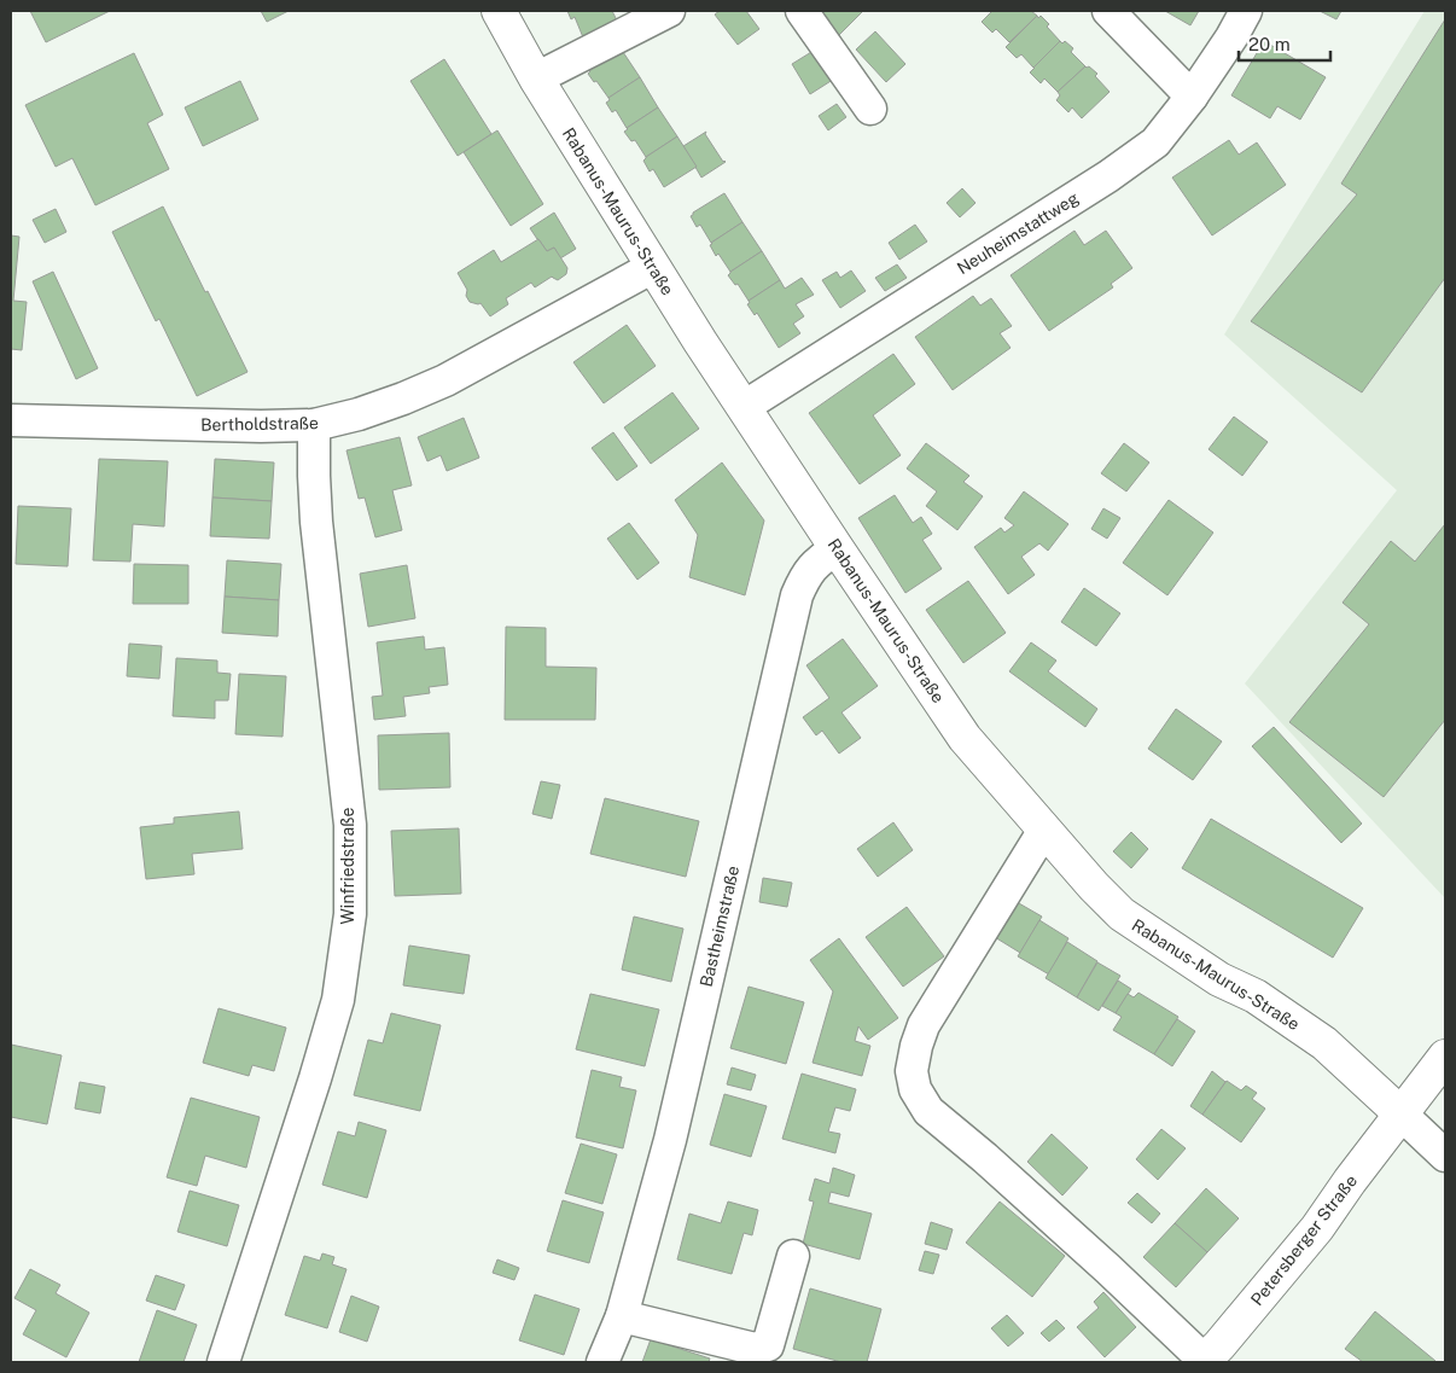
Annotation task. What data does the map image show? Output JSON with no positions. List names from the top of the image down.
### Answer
{
  "streets": {
    "main road": ["Rabanus-Maurus-Straße", "Petersberger Straße"],
    "street": [
      "Neuheimstattweg",
      "Bertholdstraße",
      "Winfriedstraße",
      "Bastheimstraße"
    ]
  },
  "crossings": [
    ["Rabanus-Maurus-Straße", "Neuheimstattweg"],
    ["Rabanus-Maurus-Straße", "Bertholdstraße"],
    ["Rabanus-Maurus-Straße", "Bastheimstraße"],
    ["Rabanus-Maurus-Straße", "Petersberger Straße"],
    ["Bertholdstraße", "Winfriedstraße"]
  ],
  "scale_bar": "20 m"
}
